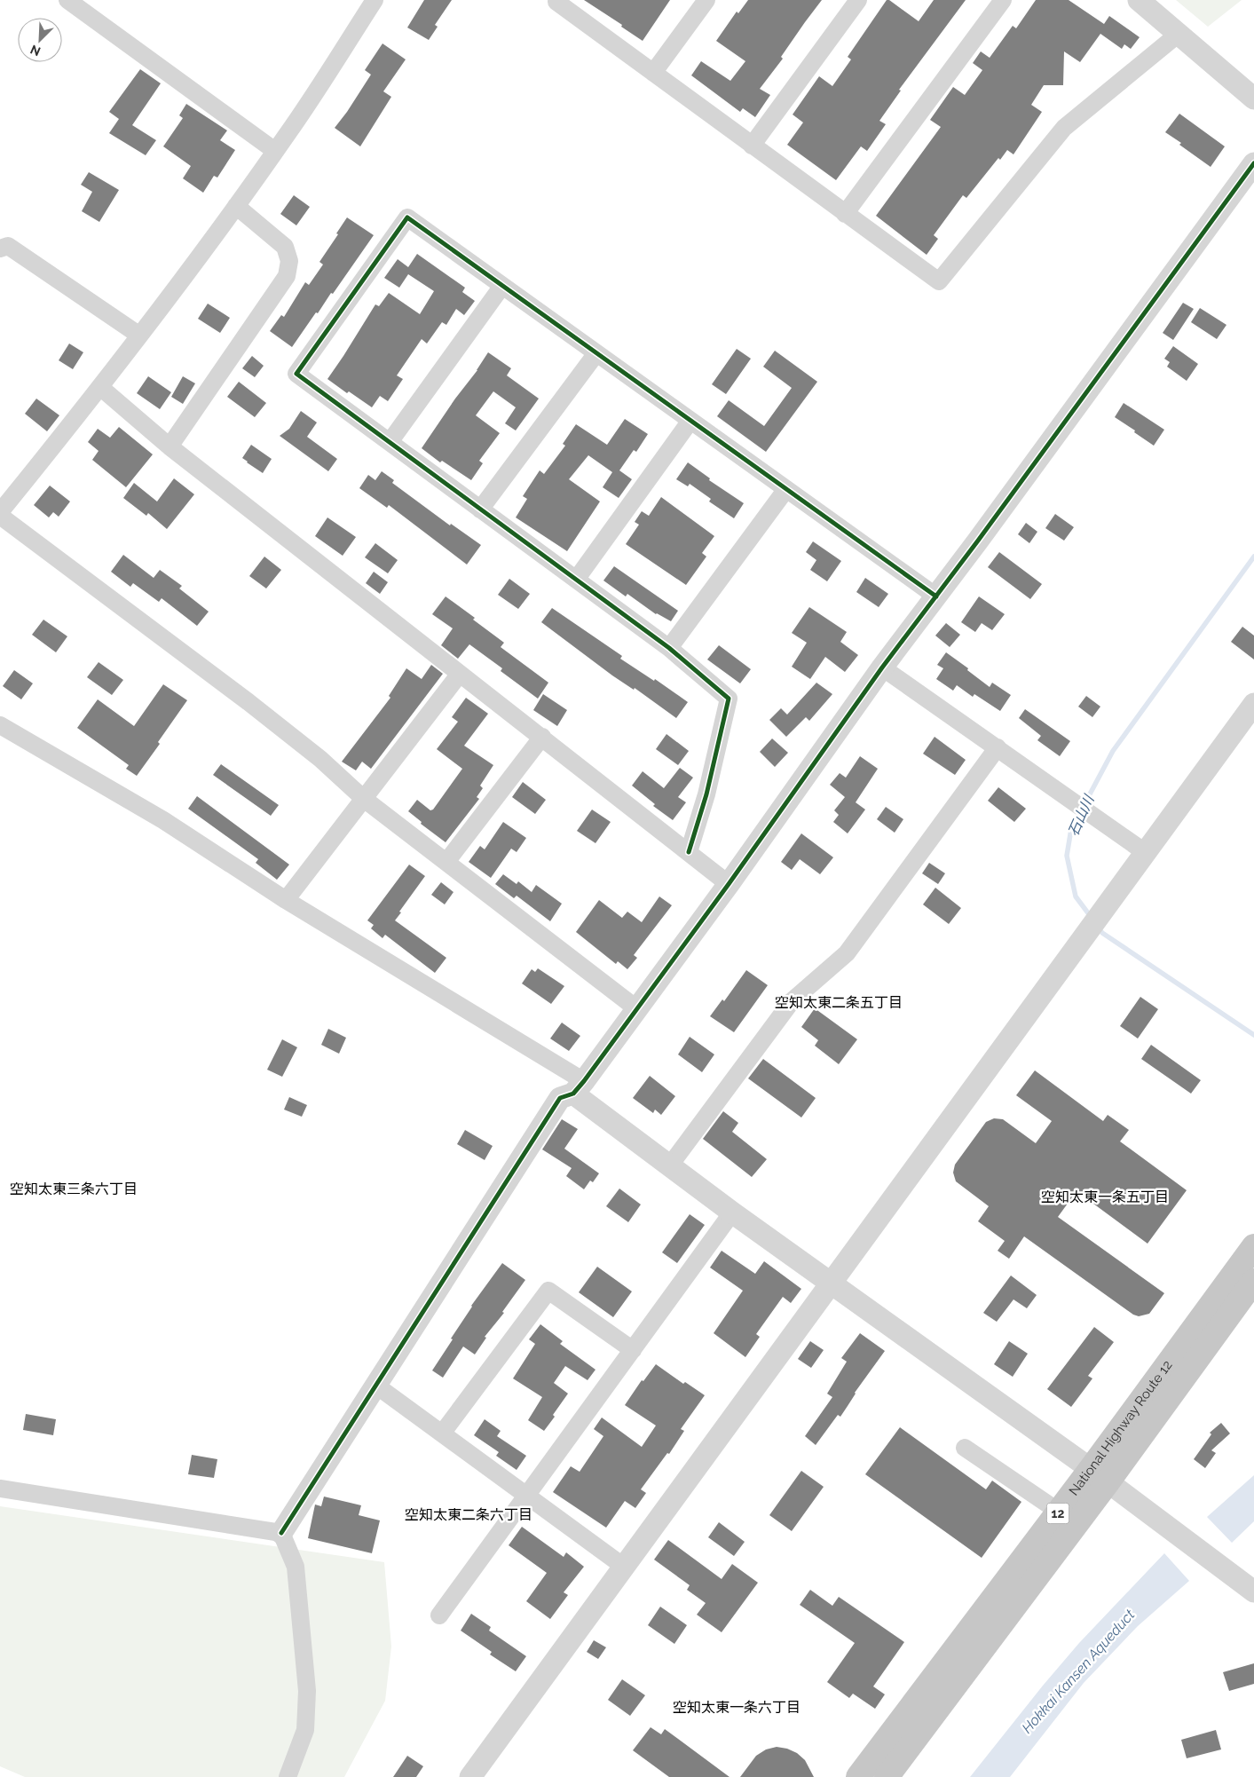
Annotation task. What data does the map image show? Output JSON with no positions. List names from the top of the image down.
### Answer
{
  "streets": {
    "highway": ["National Highway Route 12", "12"]
  },
  "districts": [
    "空知太東二条五丁目",
    "空知太東三条六丁目",
    "空知太東一条五丁目",
    "空知太東二条六丁目",
    "空知太東一条六丁目"
  ],
  "water": ["石山川", "Hokkai Kansen Aqueduct"],
  "north": "bottom left"
}
